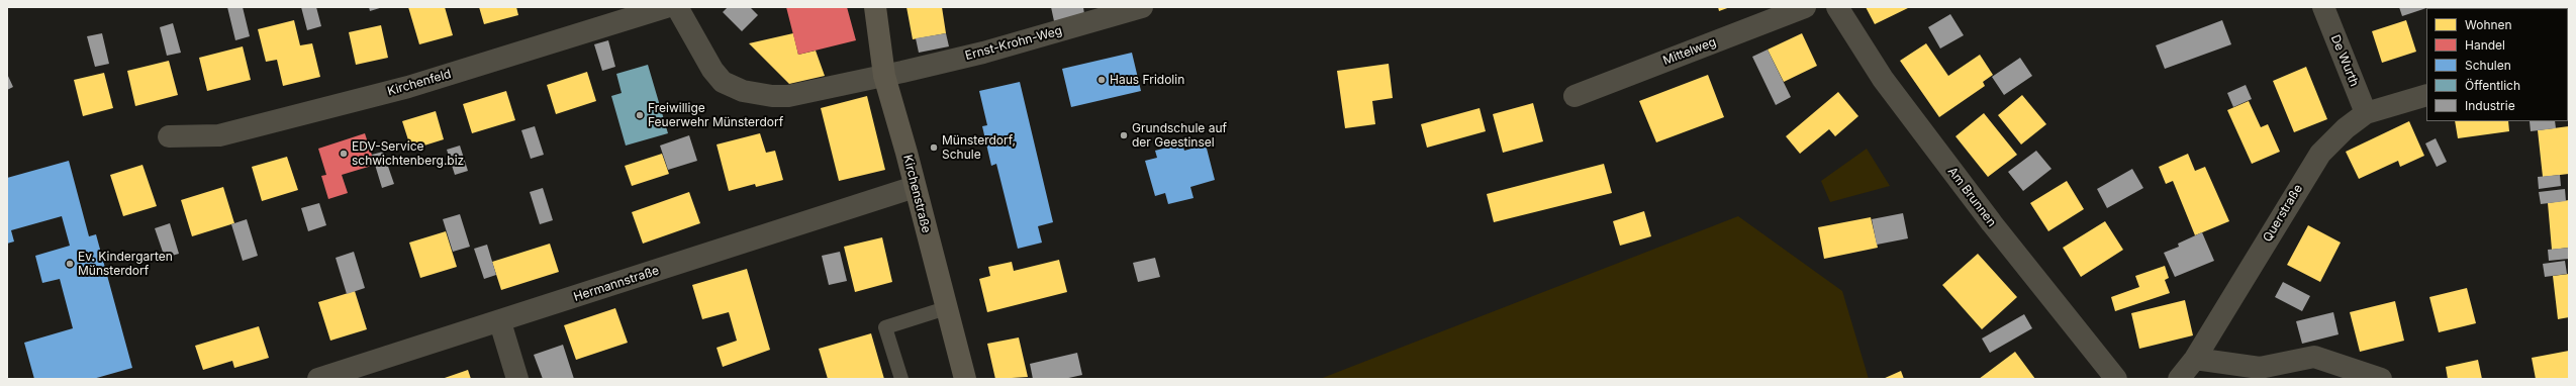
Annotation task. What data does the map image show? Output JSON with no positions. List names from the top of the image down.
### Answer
{
  "streets": {
    "street": [
      "Ernst-Krohn-Weg",
      "Mittelweg",
      "De Wurth",
      "Kirchenfeld",
      "Kirchenstraße",
      "Am Brunnen",
      "Querstraße",
      "Hermannstraße"
    ]
  },
  "crossings": [
    ["Ernst-Krohn-Weg", "Kirchenstraße"],
    ["De Wurth", "Querstraße"],
    ["Kirchenstraße", "Hermannstraße"]
  ],
  "places": [
    "Haus Fridolin",
    "Freiwillige Feuerwehr Münsterdorf",
    "Grundschule auf der Geestinsel",
    "Münsterdorf, Schule",
    "EDV-Service schwichtenberg.biz",
    "Ev. Kindergarten Münsterdorf"
  ],
  "legend": [
    "Wohnen",
    "Handel",
    "Schulen",
    "Öffentlich",
    "Industrie"
  ]
}
